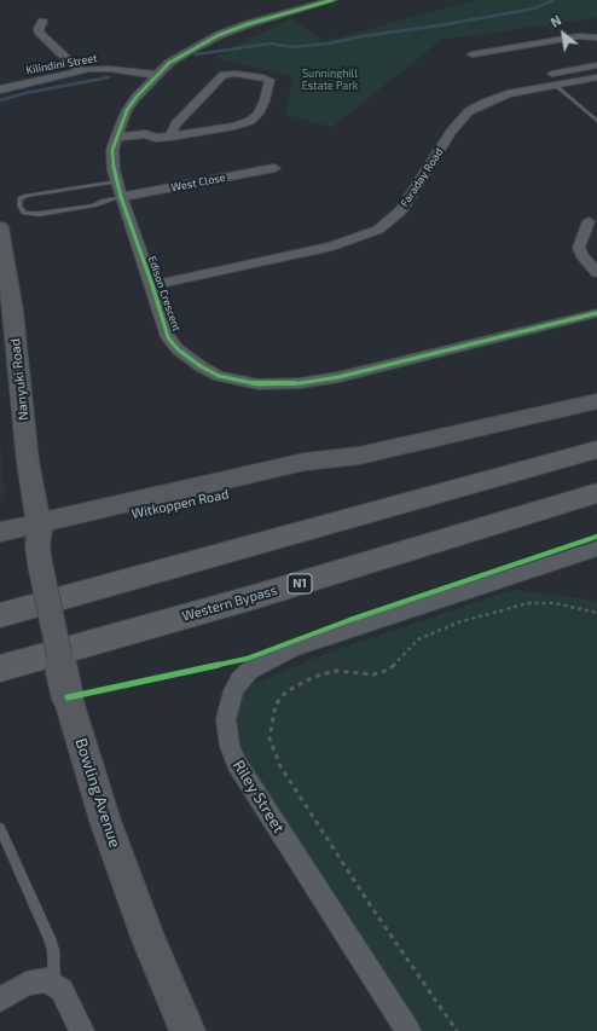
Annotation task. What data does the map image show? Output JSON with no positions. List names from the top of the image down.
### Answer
{
  "streets": {
    "highway": ["N1", "Western Bypass"],
    "main road": ["Nanyuki Road", "Witkoppen Road", "Bowling Avenue"],
    "street": [
      "Kilindini Street",
      "Faraday Road",
      "West Close",
      "Edison Crescent",
      "Riley Street"
    ]
  },
  "crossings": [
    ["Kilindini Street", "Edison Crescent"],
    ["Faraday Road", "Edison Crescent"],
    ["West Close", "Edison Crescent"],
    ["Nanyuki Road", "Witkoppen Road"],
    ["Nanyuki Road", "Bowling Avenue"],
    ["Witkoppen Road", "Bowling Avenue"]
  ],
  "parks": ["Sunninghill Estate Park"],
  "north": "top left"
}
